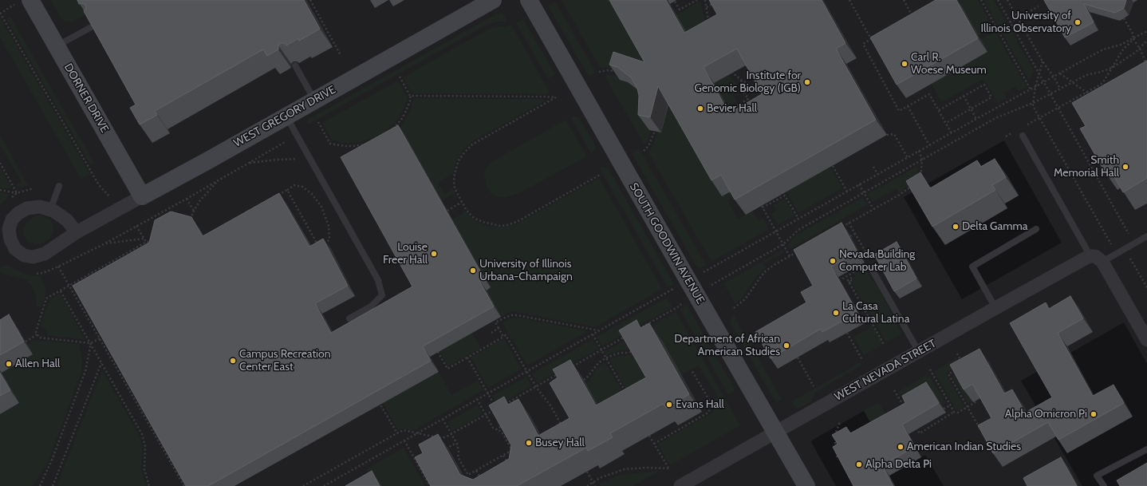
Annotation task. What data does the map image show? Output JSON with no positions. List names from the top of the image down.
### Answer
{
  "streets": {
    "street": [
      "DORNER DRIVE",
      "WEST GREGORY DRIVE",
      "SOUTH GOODWIN AVENUE",
      "WEST NEVADA STREET"
    ]
  },
  "crossings": [
    ["DORNER DRIVE", "WEST GREGORY DRIVE"],
    ["SOUTH GOODWIN AVENUE", "WEST NEVADA STREET"]
  ],
  "places": [
    "University of Illinois Observatory",
    "Carl R. Woese Museum",
    "Institute for Genomic Biology (IGB)",
    "Bevier Hall",
    "Smith Memorial Hall",
    "Delta Gamma",
    "Louise Freer Hall",
    "Nevada Building Computer Lab",
    "University of Illinois Urbana-Champaign",
    "La Casa Cultural Latina",
    "Department of African American Studies",
    "Campus Recreation Center East",
    "Allen Hall",
    "Evans Hall",
    "Alpha Omicron Pi",
    "Busey Hall",
    "American Indian Studies",
    "Alpha Delta Pi"
  ]
}
